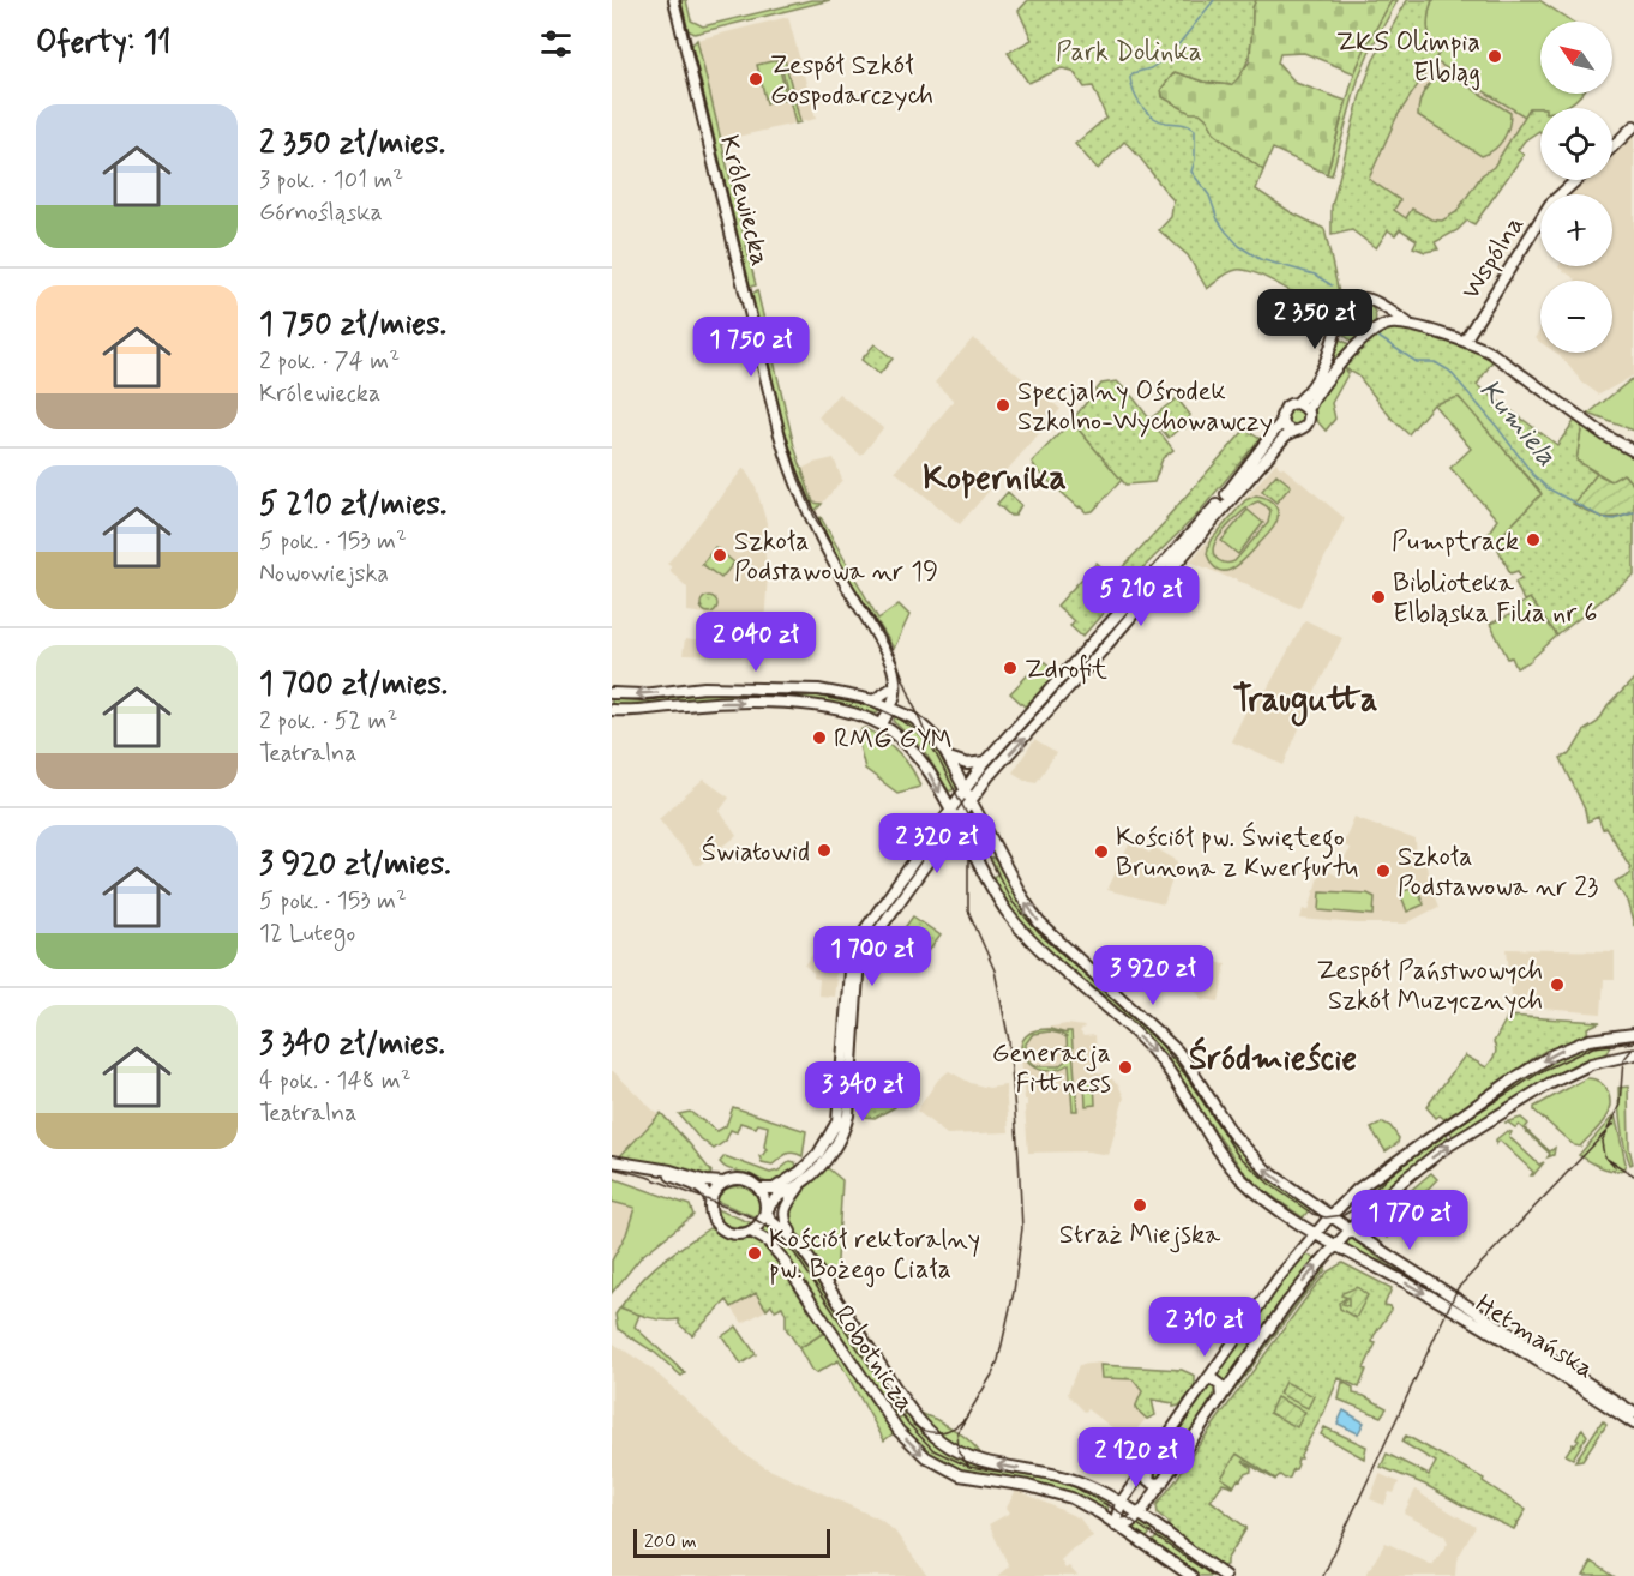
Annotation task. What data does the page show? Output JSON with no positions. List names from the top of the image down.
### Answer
{
  "streets": {
    "street": [
      "Królewiecka",
      "Wspólna",
      "Hetmańska",
      "Robotnicza"
    ]
  },
  "districts": ["Kopernika", "Traugutta", "Śródmieście"],
  "water": ["Kumiela"],
  "parks": ["Park Dolinka"],
  "places": [
    "ZKS Olimpia Elbląg",
    "Zespół Szkół Gospodarczych",
    "Specjalny Ośrodek Szkolno-Wychowawczy",
    "Pumptrack",
    "Szkoła Podstawowa nr 19",
    "Biblioteka Elbląska Filia nr 6",
    "Zdrofit",
    "RMG GYM",
    "Światowid",
    "Kościół pw. Świętego Brunona z Kwerfurtu",
    "Szkoła Podstawowa nr 23",
    "Zespół Państwowych Szkół Muzycznych",
    "Generacja Fittness",
    "Straż Miejska",
    "Kościół rektoralny pw. Bożego Ciała"
  ],
  "scale_bar": "200 m",
  "north": "top left",
  "page": {
    "heading": "Oferty: 11",
    "map_buttons": ["+", "−"],
    "list": [
      {
        "name": "2 350 zł/mies.",
        "note": "3 pok. · 101 m² · Górnośląska"
      },
      {
        "name": "1 750 zł/mies.",
        "note": "2 pok. · 74 m² · Królewiecka"
      },
      {
        "name": "5 210 zł/mies.",
        "note": "5 pok. · 153 m² · Nowowiejska"
      },
      {
        "name": "1 700 zł/mies.",
        "note": "2 pok. · 52 m² · Teatralna"
      },
      {
        "name": "3 920 zł/mies.",
        "note": "5 pok. · 153 m² · 12 Lutego"
      },
      {
        "name": "3 340 zł/mies.",
        "note": "4 pok. · 148 m² · Teatralna"
      }
    ],
    "price": [
      "2 350 zł",
      "1 750 zł",
      "5 210 zł",
      "2 040 zł",
      "2 320 zł",
      "1 700 zł",
      "3 920 zł",
      "3 340 zł",
      "1 770 zł",
      "2 310 zł",
      "2 120 zł"
    ],
    "scale": "200 m"
  }
}
